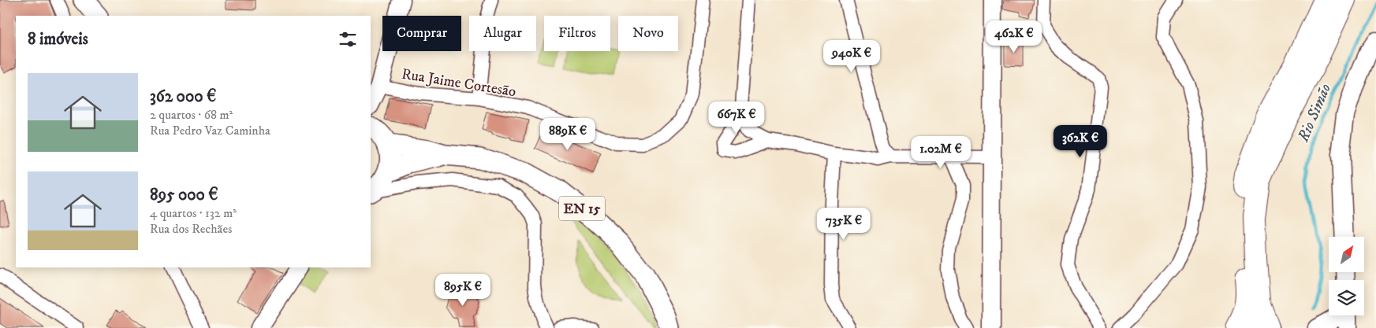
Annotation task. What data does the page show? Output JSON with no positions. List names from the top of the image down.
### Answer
{
  "streets": {
    "main road": ["EN 15"],
    "street": ["Rua Jaime Cortesão"]
  },
  "water": ["Rio Simão"],
  "north": "top right",
  "page": {
    "chip": [
      "Comprar",
      "Alugar",
      "Filtros",
      "Novo"
    ],
    "heading": "8 imóveis",
    "price": [
      "462K €",
      "940K €",
      "667K €",
      "889K €",
      "362K €",
      "1.02M €",
      "735K €",
      "895K €"
    ],
    "list": [
      {
        "name": "362 000 €",
        "note": "2 quartos · 68 m² · Rua Pedro Vaz Caminha"
      },
      {
        "name": "895 000 €",
        "note": "4 quartos · 132 m² · Rua dos Rechães"
      }
    ]
  }
}
